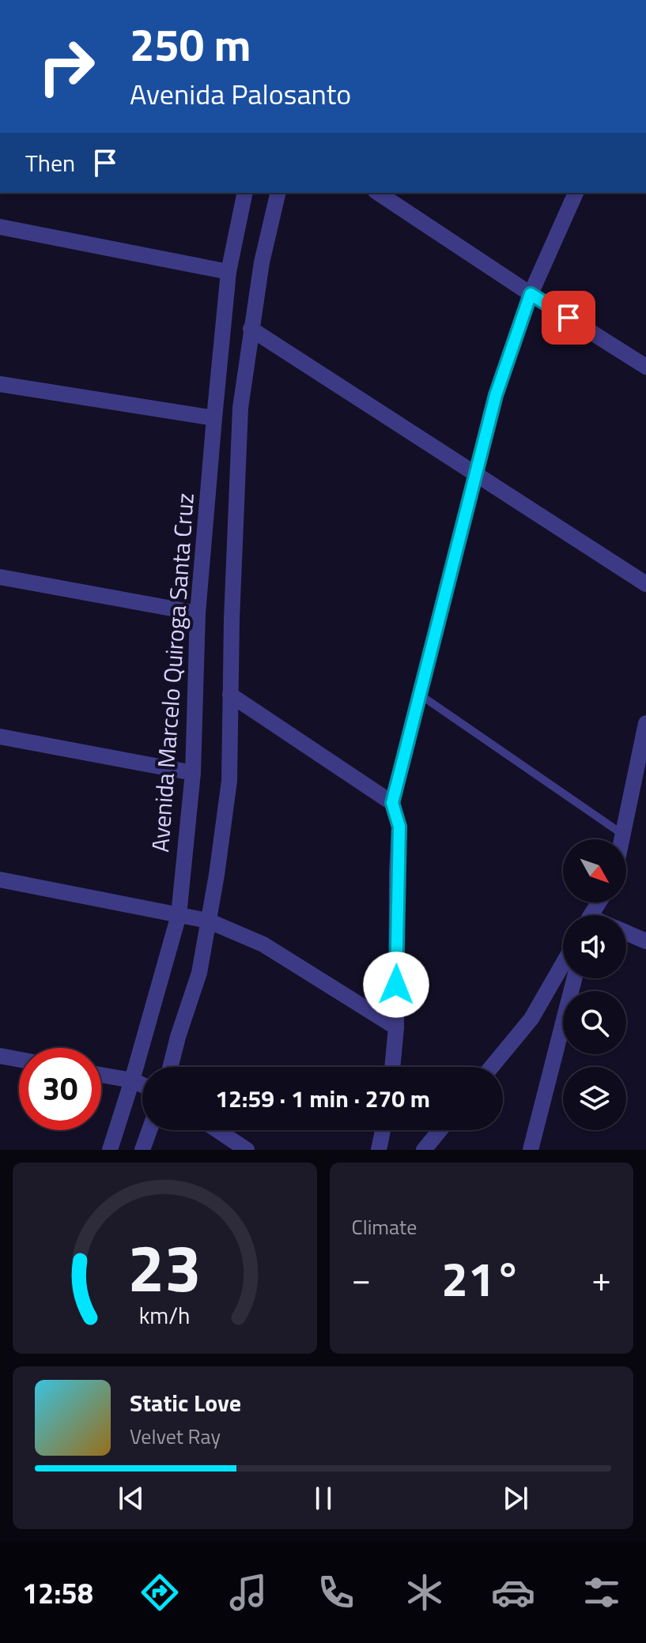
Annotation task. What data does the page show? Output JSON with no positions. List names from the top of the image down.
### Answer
{
  "streets": {
    "street": ["Avenida Marcelo Quiroga Santa Cruz"]
  },
  "north": "bottom right",
  "page": {
    "turn": ["250 m", "Avenida Palosanto"],
    "then": "Then",
    "limit": "30",
    "trip": "12:59 · 1 min · 270 m",
    "tile": "Climate",
    "heat": ["−", "21°", "+"],
    "song": ["Static Love", "Velvet Ray"],
    "tabs": "12:58",
    "gauge": ["23", "km/h"]
  }
}
